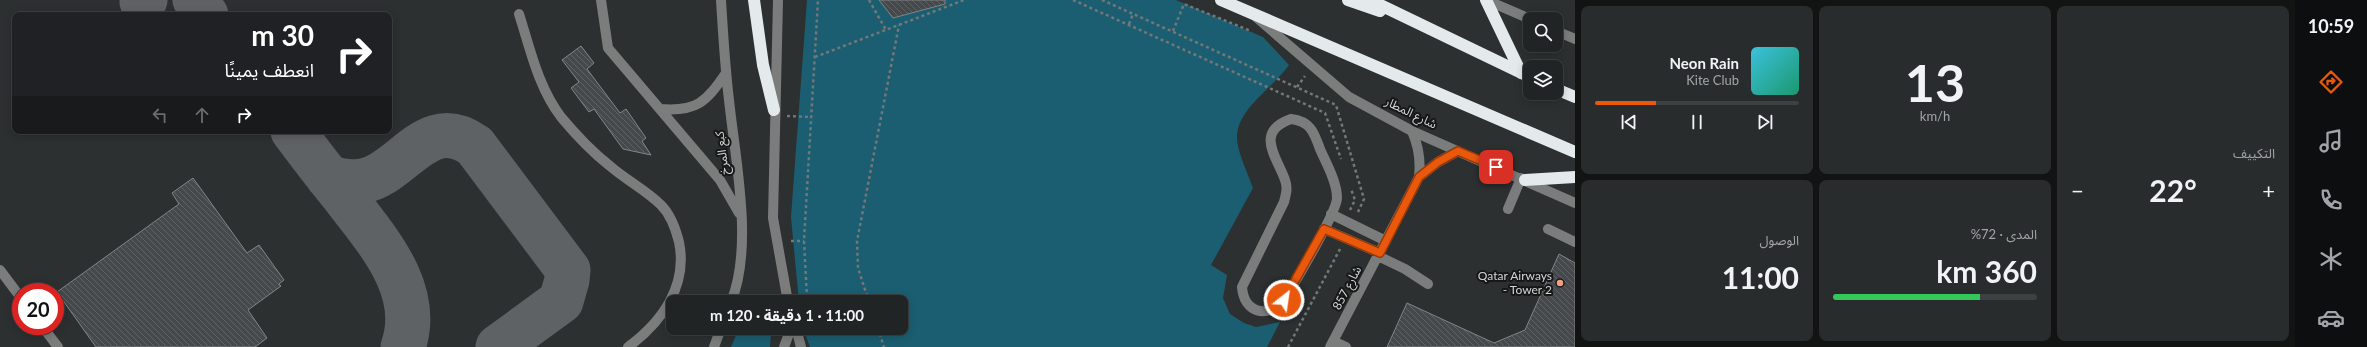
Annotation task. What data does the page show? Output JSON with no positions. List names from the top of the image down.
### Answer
{
  "streets": {
    "highway": ["شارع المطار"],
    "street": ["كبع المرخ", "شارع 857"]
  },
  "crossings": [
    ["شارع المطار", "شارع 857"]
  ],
  "places": ["Qatar Airways - Tower 2"],
  "page": {
    "tabs": "10:59",
    "tile": [
      "التكييف",
      ["13", "km/h"],
      ["المدى · 72%", "360 km"],
      ["الوصول", "11:00"]
    ],
    "turn": ["30 m", "انعطف يمينًا"],
    "song": ["Neon Rain", "Kite Club"],
    "heat": ["−", "22°", "+"],
    "limit": "20",
    "trip": "11:00 · 1 دقيقة · 120 m"
  }
}
